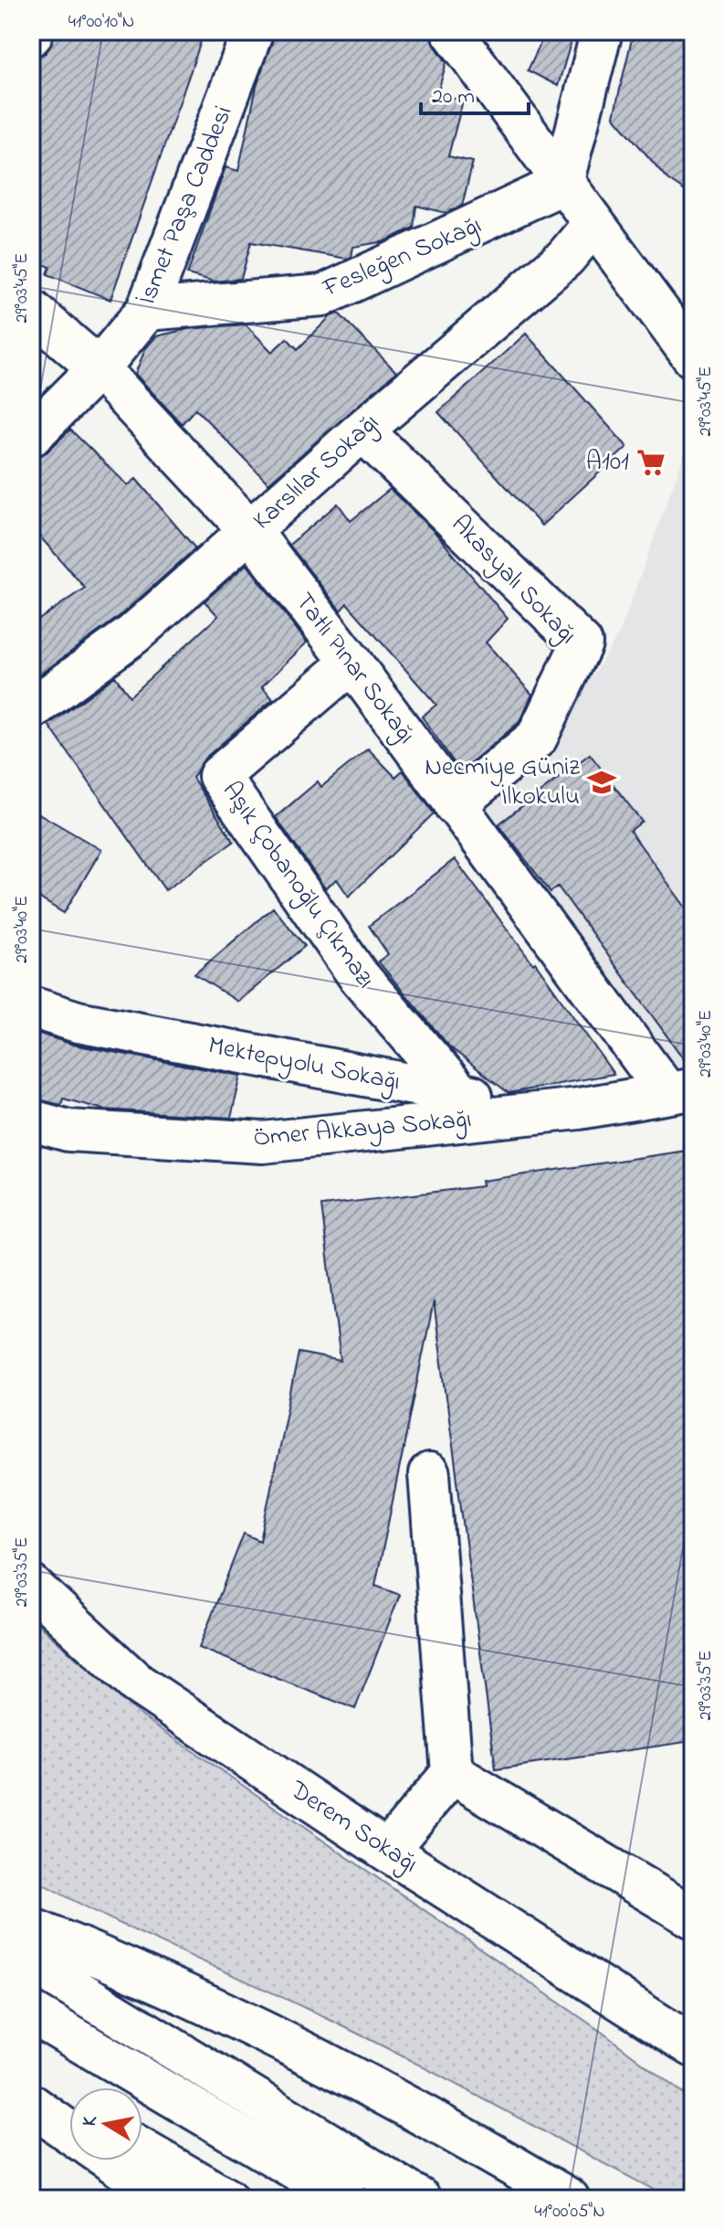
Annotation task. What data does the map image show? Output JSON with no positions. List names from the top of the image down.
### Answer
{
  "streets": {
    "main road": [
      "İsmet Paşa Caddesi",
      "Fesleğen Sokağı",
      "Karslılar Sokağı",
      "Akasyalı Sokağı",
      "Tatlı Pınar Sokağı",
      "Aşık Çobanoğlu Çıkmazı",
      "Mektepyolu Sokağı",
      "Ömer Akkaya Sokağı",
      "Derem Sokağı"
    ]
  },
  "crossings": [
    ["İsmet Paşa Caddesi", "Fesleğen Sokağı"],
    ["İsmet Paşa Caddesi", "Tatlı Pınar Sokağı"],
    ["Karslılar Sokağı", "Akasyalı Sokağı"],
    ["Karslılar Sokağı", "Tatlı Pınar Sokağı"],
    ["Akasyalı Sokağı", "Tatlı Pınar Sokağı"],
    ["Tatlı Pınar Sokağı", "Aşık Çobanoğlu Çıkmazı"],
    ["Tatlı Pınar Sokağı", "Ömer Akkaya Sokağı"],
    ["Aşık Çobanoğlu Çıkmazı", "Mektepyolu Sokağı"],
    ["Mektepyolu Sokağı", "Ömer Akkaya Sokağı"]
  ],
  "places": {
    "supermarket": ["A101"],
    "school or university": ["Necmiye Güniz İlkokulu"]
  },
  "scale_bar": "20 m",
  "north": "left",
  "coordinates": [
    "41°00'10\"N",
    "29°03'45\"E",
    "29°03'40\"E",
    "29°03'35\"E",
    "41°00'05\"N"
  ]
}
